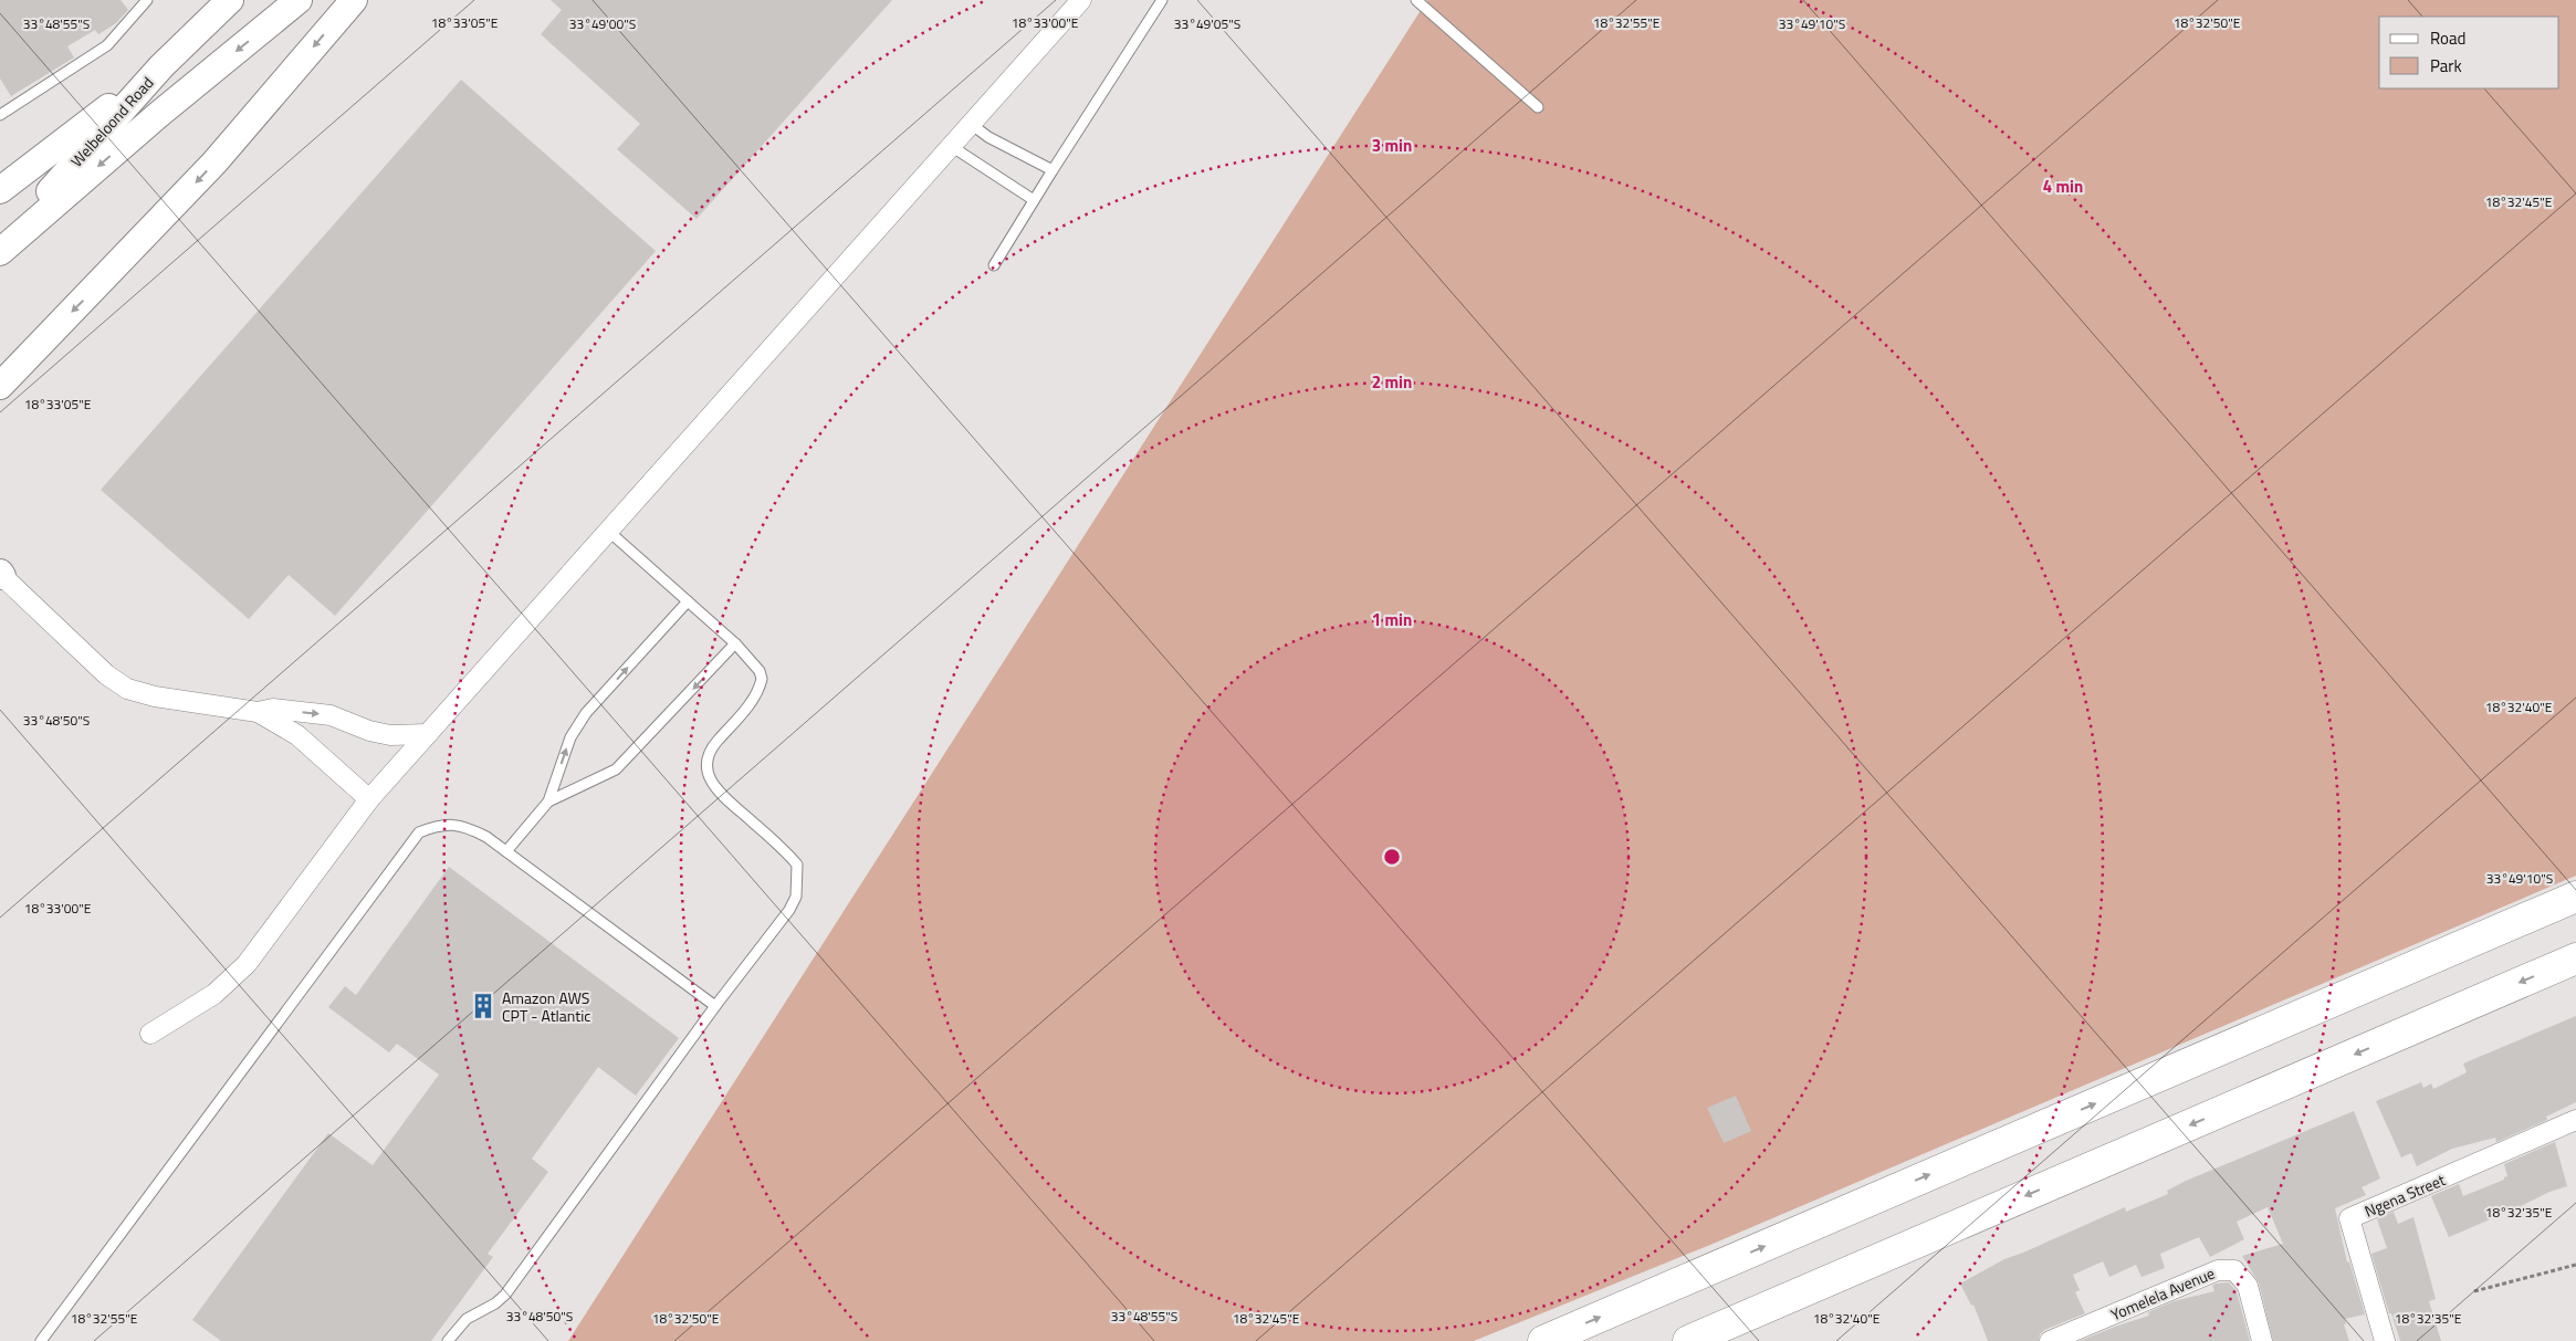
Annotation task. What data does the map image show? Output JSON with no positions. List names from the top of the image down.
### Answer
{
  "streets": {
    "main road": ["Welbeloond Road"],
    "street": ["Ngena Street", "Yomelela Avenue"]
  },
  "places": {
    "building": ["Amazon AWS CPT - Atlantic"]
  },
  "legend": ["Road", "Park"],
  "coordinates": [
    "18°33'05\"E",
    "18°33'00\"E",
    "18°32'55\"E",
    "18°32'50\"E",
    "33°48'55\"S",
    "33°49'00\"S",
    "33°49'05\"S",
    "33°49'10\"S",
    "18°32'45\"E",
    "18°32'40\"E",
    "33°48'50\"S",
    "18°32'35\"E"
  ],
  "rings": [
    "3 min",
    "4 min",
    "2 min",
    "1 min"
  ]
}
